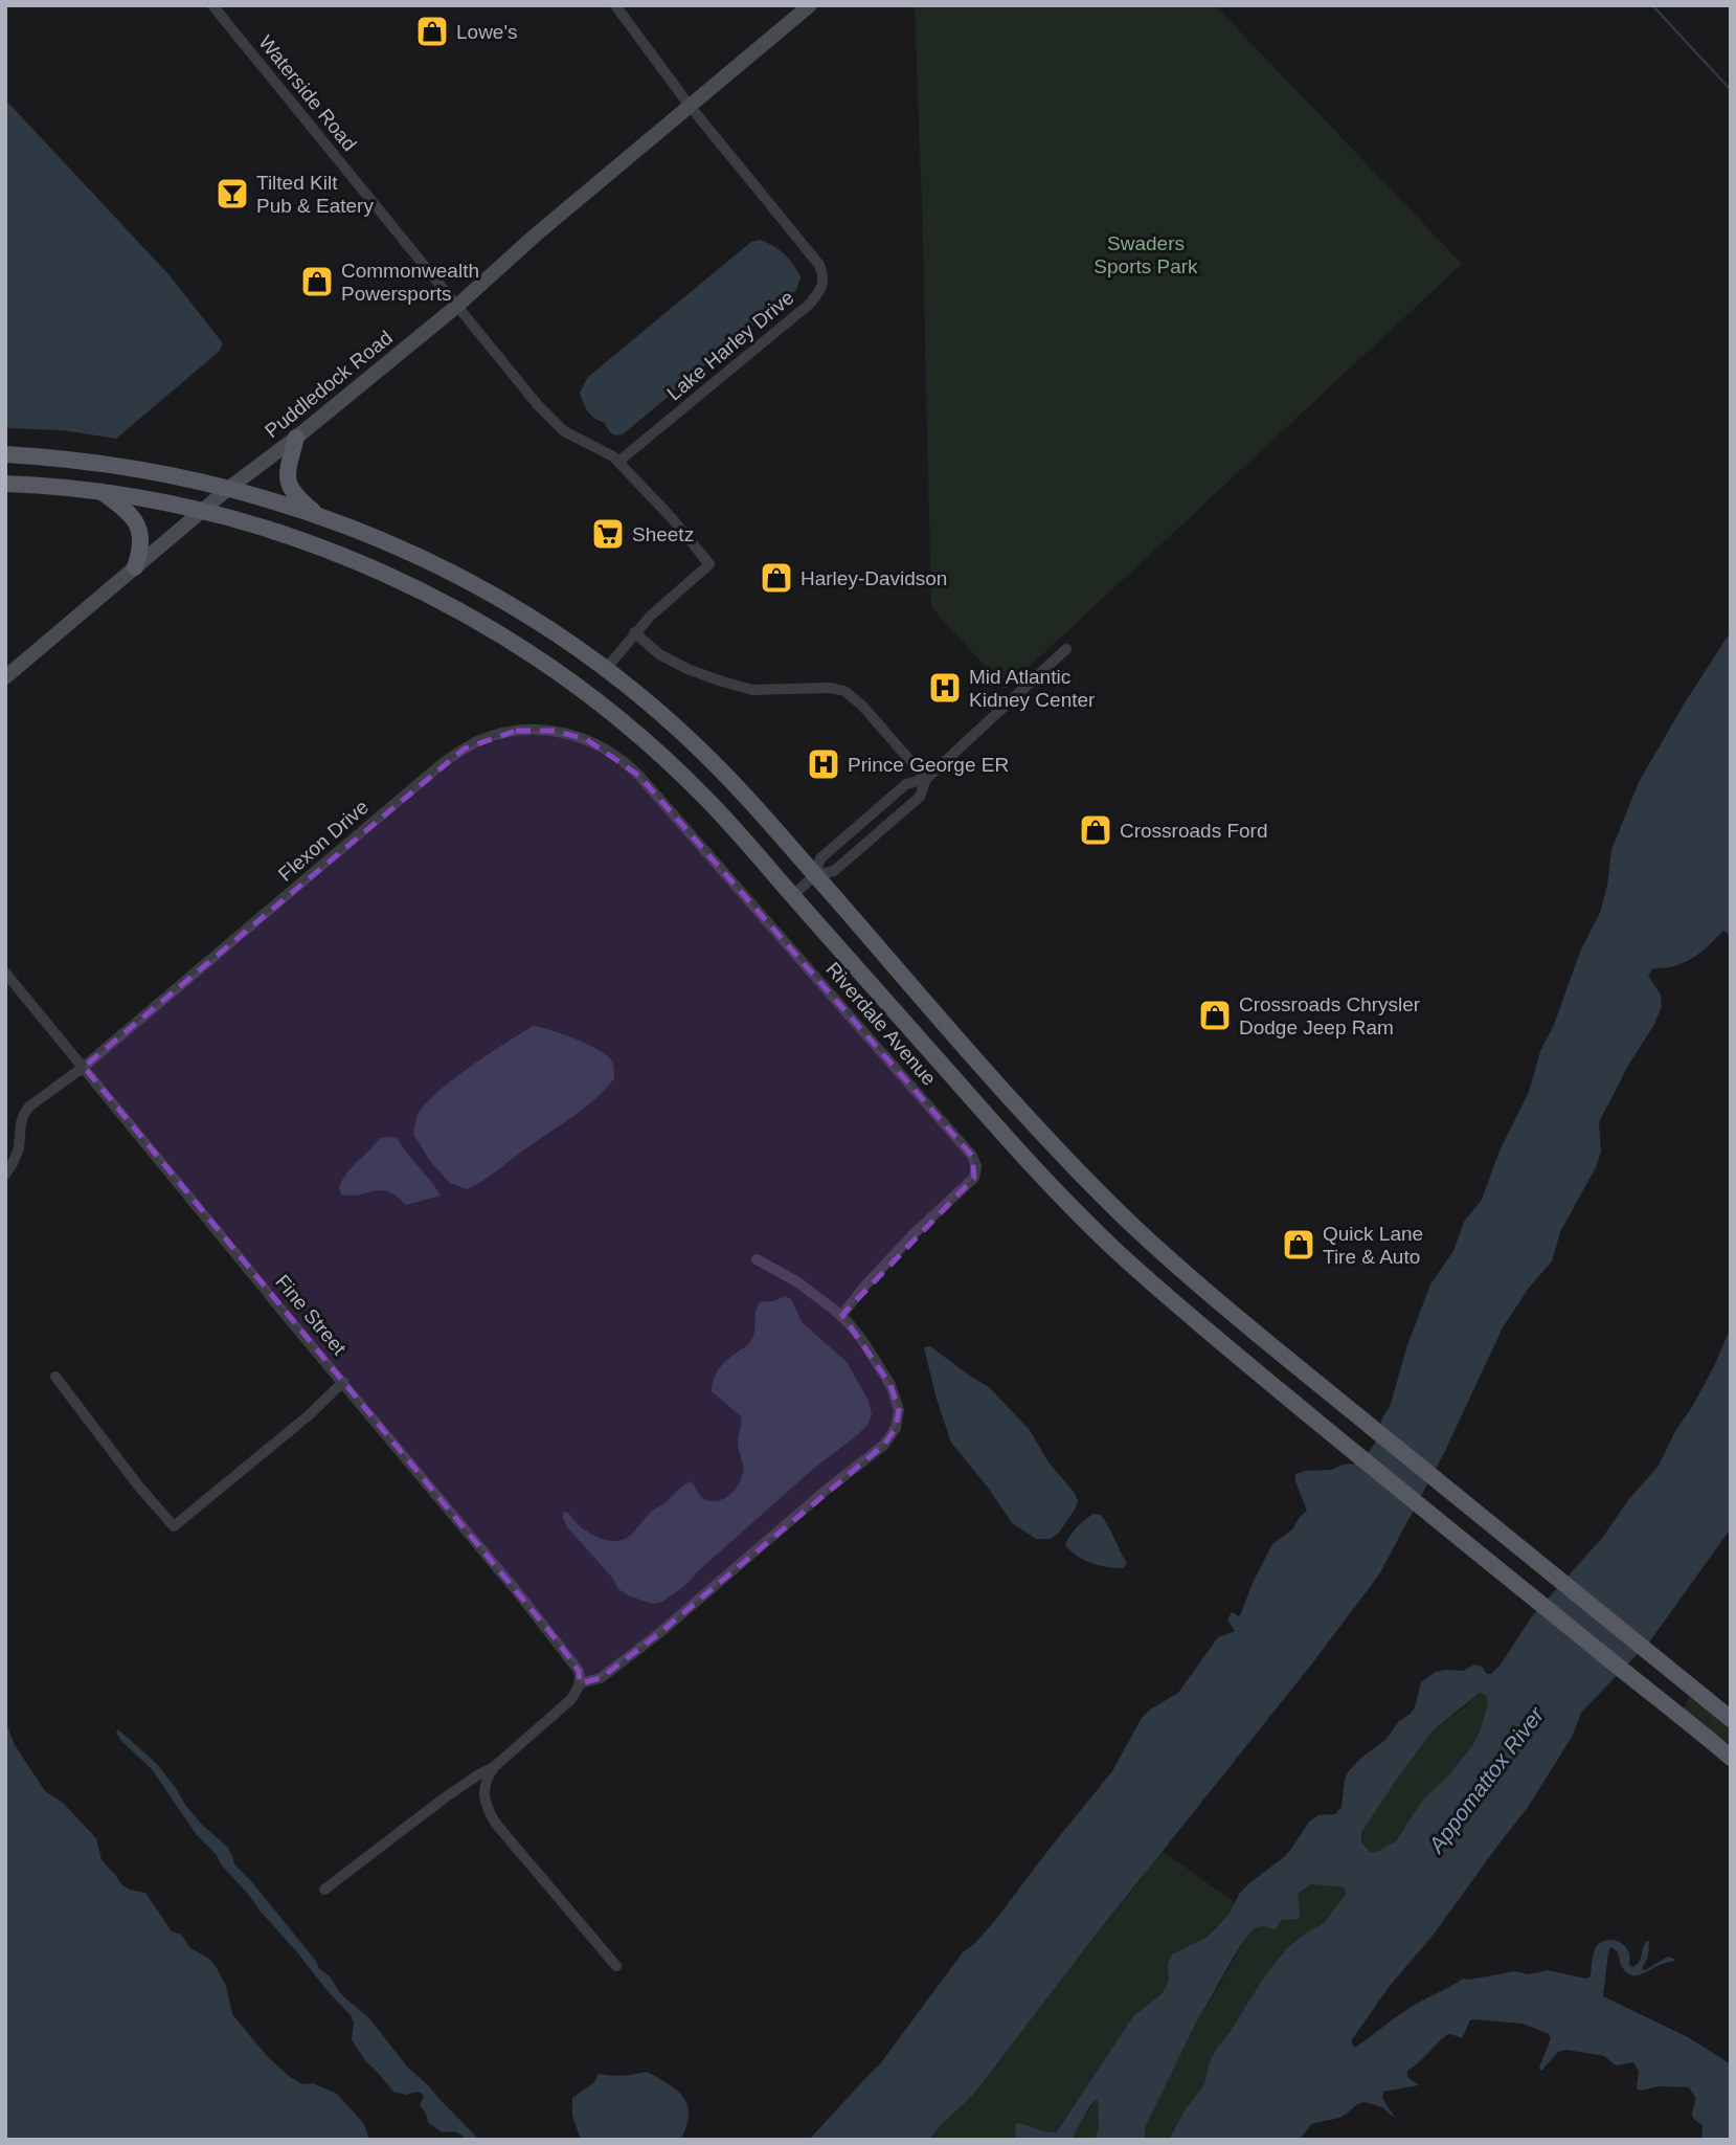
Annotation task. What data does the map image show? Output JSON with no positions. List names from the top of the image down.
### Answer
{
  "streets": {
    "main road": ["Puddledock Road"],
    "street": [
      "Waterside Road",
      "Lake Harley Drive",
      "Flexon Drive",
      "Riverdale Avenue",
      "Fine Street"
    ]
  },
  "crossings": [
    ["Waterside Road", "Lake Harley Drive"],
    ["Waterside Road", "Puddledock Road"],
    ["Lake Harley Drive", "Puddledock Road"],
    ["Flexon Drive", "Riverdale Avenue"],
    ["Flexon Drive", "Fine Street"]
  ],
  "water": ["Appomattox River"],
  "parks": ["Swaders Sports Park"],
  "places": {
    "shop": [
      "Lowe's",
      "Commonwealth Powersports",
      "Harley-Davidson",
      "Crossroads Ford",
      "Crossroads Chrysler Dodge Jeep Ram",
      "Quick Lane Tire & Auto"
    ],
    "bar": ["Tilted Kilt Pub & Eatery"],
    "supermarket": ["Sheetz"],
    "hospital": ["Mid Atlantic Kidney Center", "Prince George ER"]
  }
}
